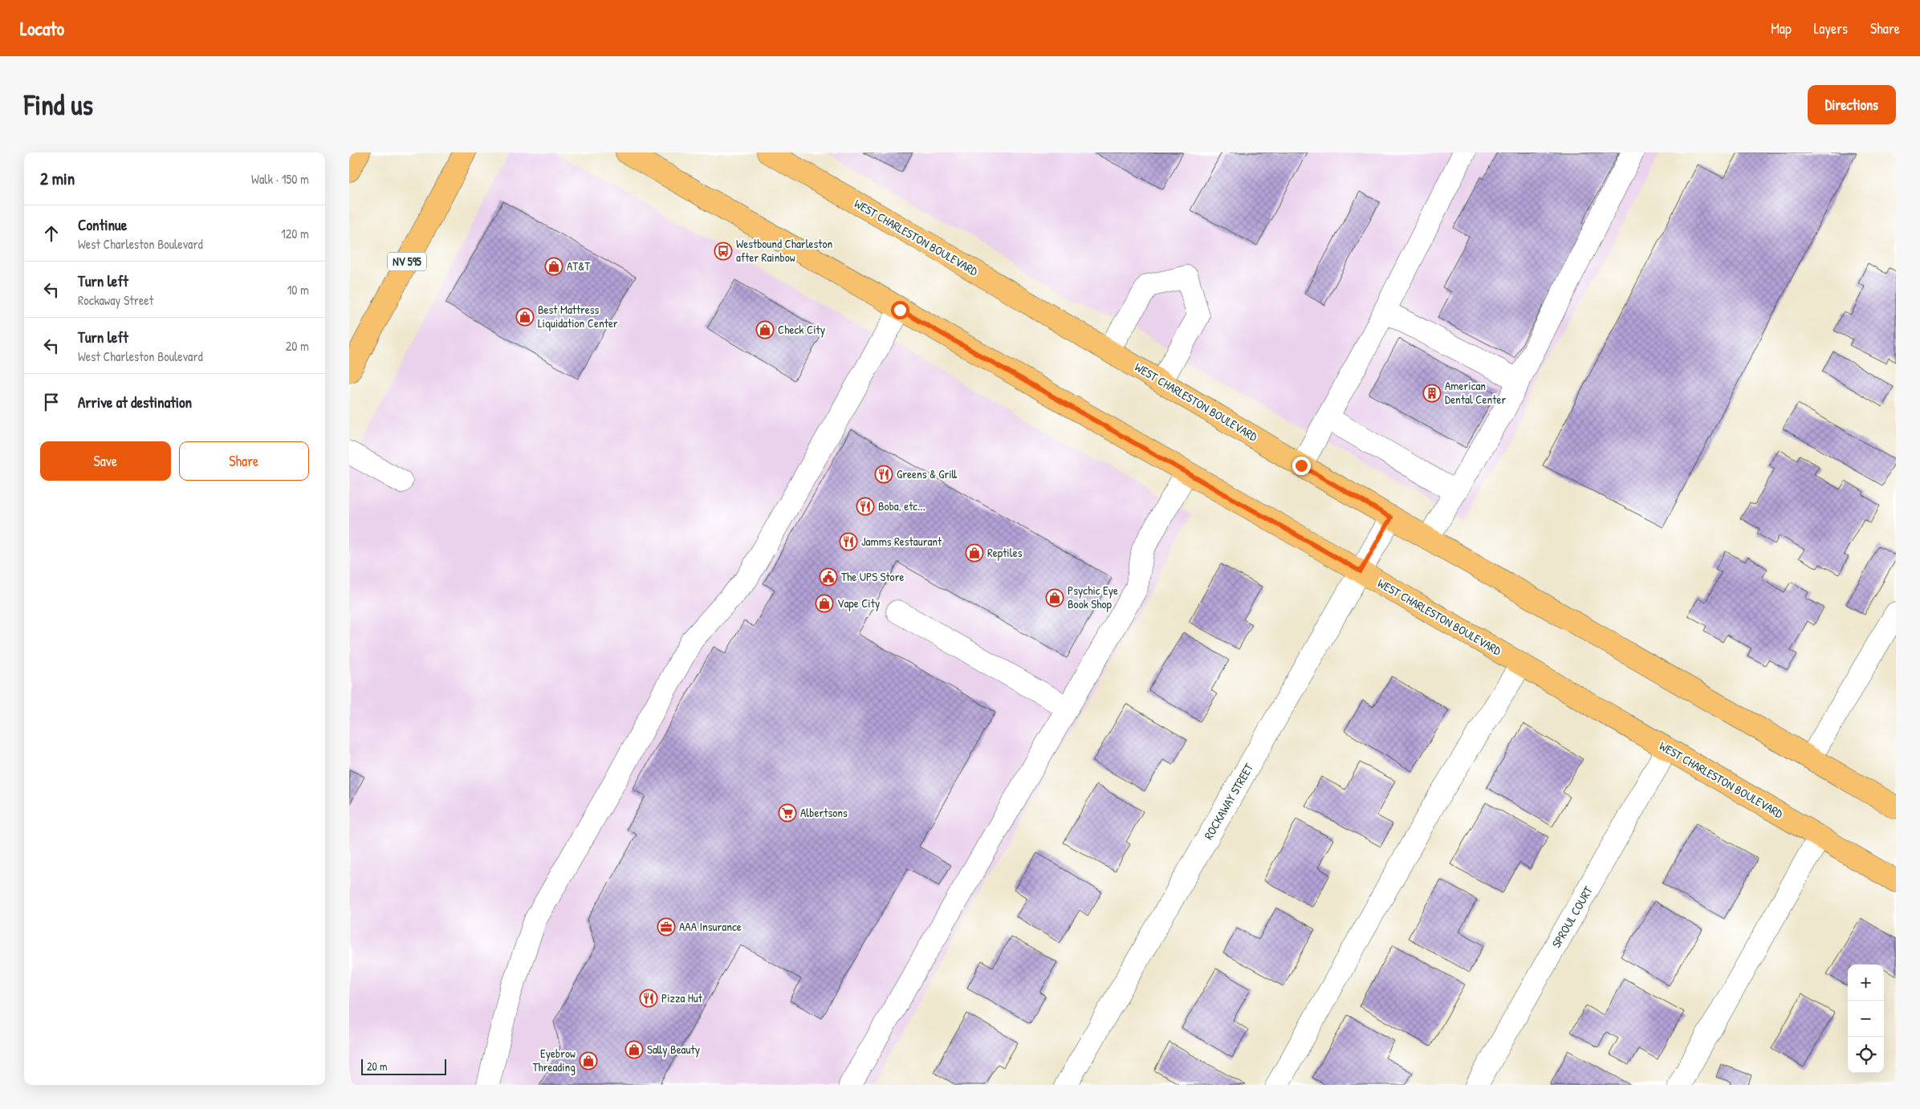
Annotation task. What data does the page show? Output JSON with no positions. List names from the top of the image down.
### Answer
{
  "streets": {
    "main road": ["WEST CHARLESTON BOULEVARD", "NV 595"],
    "street": ["ROCKAWAY STREET", "SPROUL COURT"]
  },
  "crossings": [
    ["WEST CHARLESTON BOULEVARD", "ROCKAWAY STREET"],
    ["WEST CHARLESTON BOULEVARD", "SPROUL COURT"]
  ],
  "places": {
    "bus stop": ["Westbound Charleston after Rainbow"],
    "shop": [
      "AT&T",
      "Best Mattress Liquidation Center",
      "Check City",
      "Reptiles",
      "Psychic Eye Book Shop",
      "Vape City",
      "Sally Beauty",
      "Eyebrow Threading"
    ],
    "building": ["American Dental Center"],
    "restaurant": [
      "Greens & Grill",
      "Boba, etc...",
      "Jamms Restaurant",
      "Pizza Hut"
    ],
    "public building": ["The UPS Store"],
    "supermarket": ["Albertsons"],
    "office": ["AAA Insurance"]
  },
  "scale_bar": "20 m",
  "page": {
    "header": "Locato",
    "nav": ["Map", "Layers", "Share"],
    "buttons": [
      "Directions",
      ["Save", "Share"]
    ],
    "title": "Find us",
    "heading": ["2 min", "Walk · 150 m"],
    "list": [
      ["Continue", "West Charleston Boulevard", "120 m"],
      ["Turn left", "Rockaway Street", "10 m"],
      ["Turn left", "West Charleston Boulevard", "20 m"],
      "Arrive at destination"
    ],
    "map_buttons": ["+", "−"],
    "scale": "20 m"
  }
}
